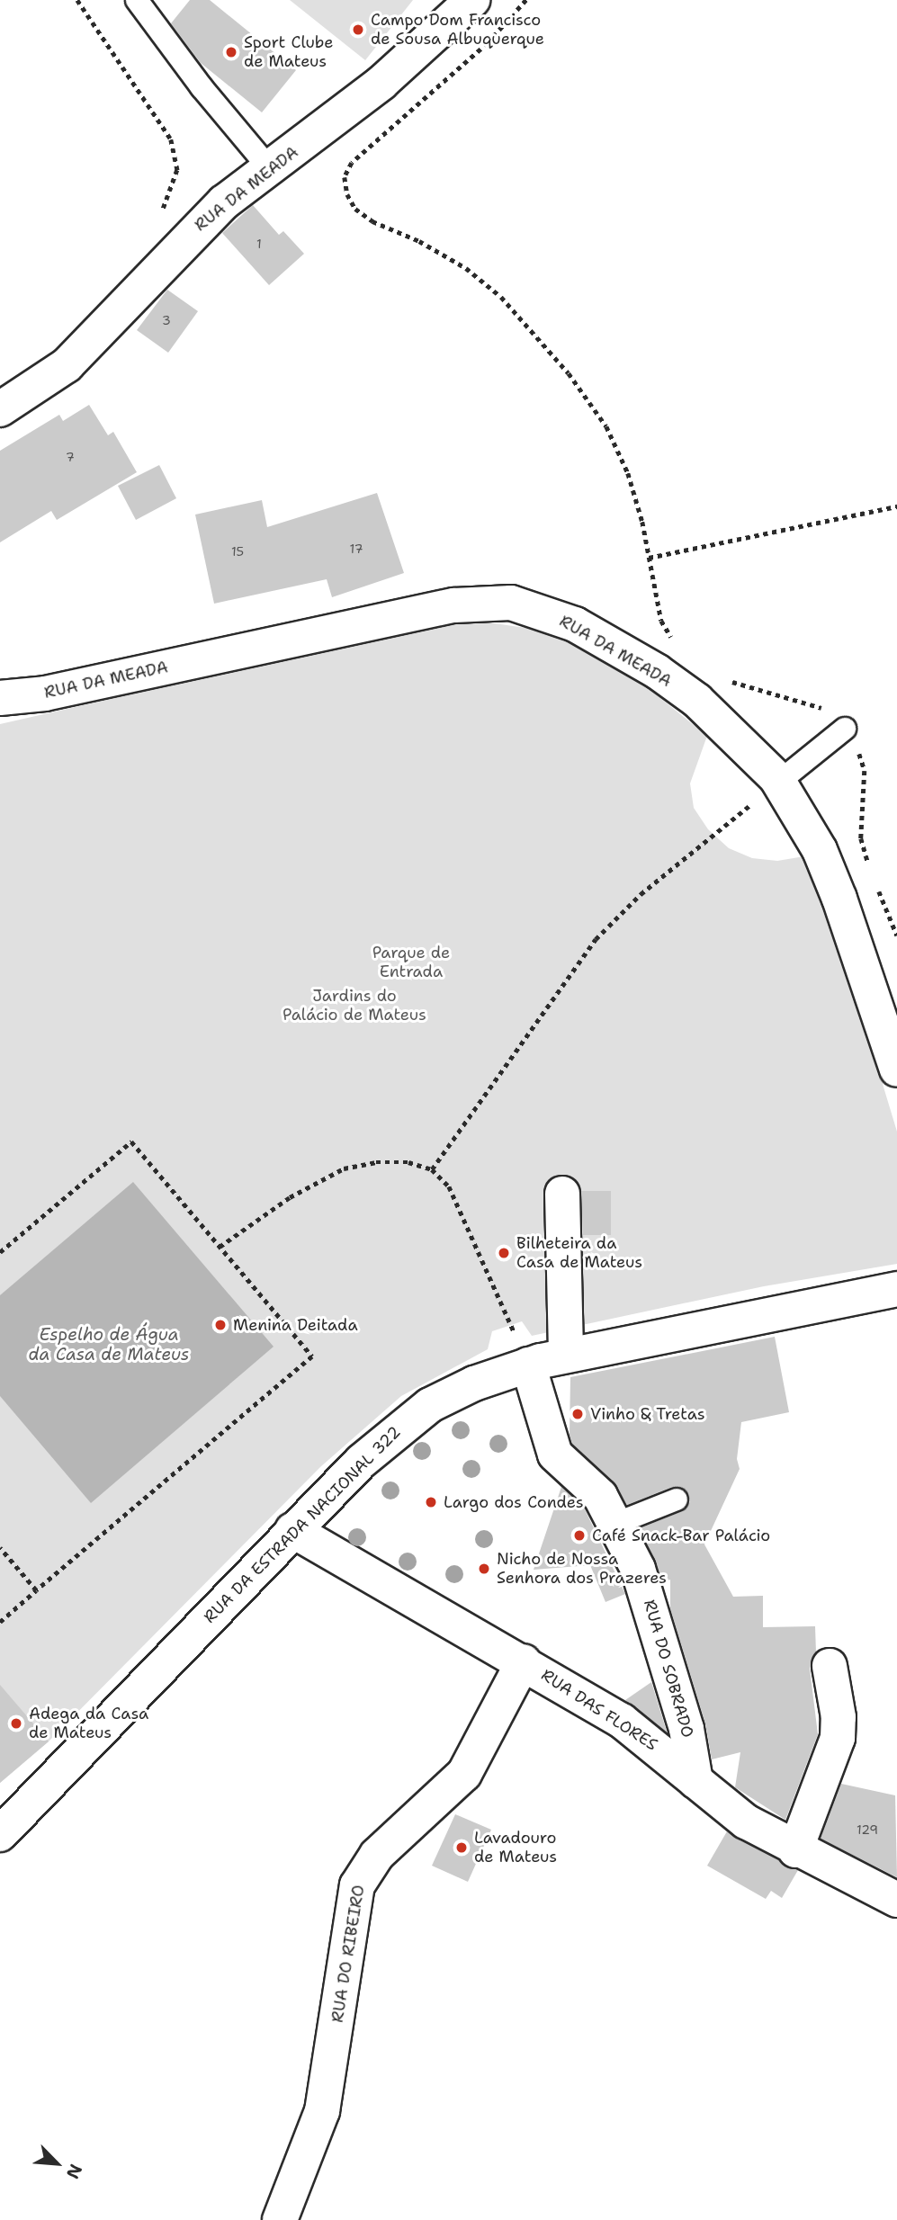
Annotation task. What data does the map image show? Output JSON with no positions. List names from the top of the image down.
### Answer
{
  "streets": {
    "street": [
      "RUA DA MEADA",
      "RUA DA ESTRADA NACIONAL 322",
      "RUA DO SOBRADO",
      "RUA DAS FLORES",
      "RUA DO RIBEIRO"
    ]
  },
  "crossings": [
    ["RUA DA ESTRADA NACIONAL 322", "RUA DO SOBRADO"],
    ["RUA DA ESTRADA NACIONAL 322", "RUA DAS FLORES"],
    ["RUA DO SOBRADO", "RUA DAS FLORES"],
    ["RUA DAS FLORES", "RUA DO RIBEIRO"]
  ],
  "water": ["Espelho de Água da Casa de Mateus"],
  "parks": ["Parque de Entrada", "Jardins do Palácio de Mateus"],
  "places": [
    "Campo Dom Francisco de Sousa Albuquerque",
    "Sport Clube de Mateus",
    "Bilheteira da Casa de Mateus",
    "Menina Deitada",
    "Vinho & Tretas",
    "Largo dos Condes",
    "Café Snack-Bar Palácio",
    "Nicho de Nossa Senhora dos Prazeres",
    "Adega da Casa de Mateus",
    "Lavadouro de Mateus"
  ],
  "house_numbers": [
    "1",
    "3",
    "7",
    "17",
    "15",
    "129"
  ],
  "north": "bottom right"
}
